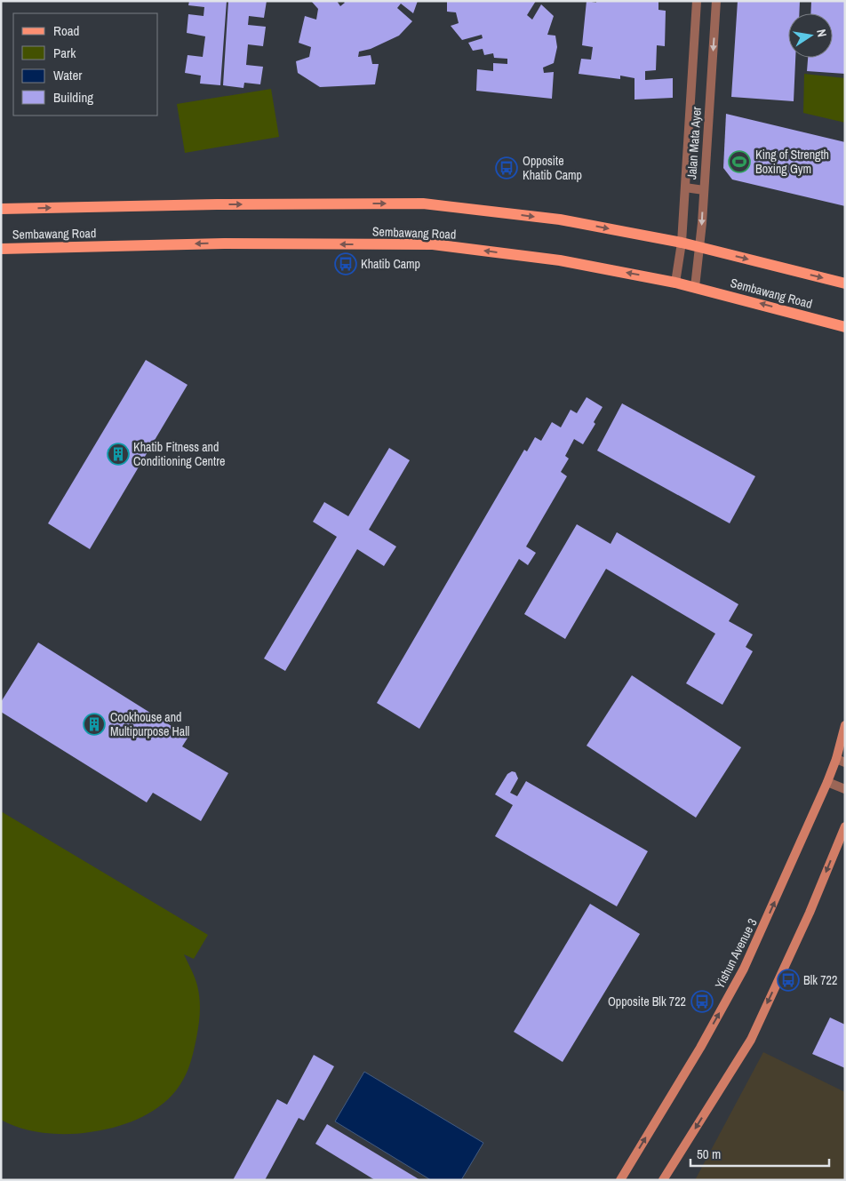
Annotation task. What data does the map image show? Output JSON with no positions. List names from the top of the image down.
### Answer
{
  "streets": {
    "main road": ["Sembawang Road", "Yishun Avenue 3"],
    "street": ["Jalan Mata Ayer"]
  },
  "crossings": [
    ["Jalan Mata Ayer", "Sembawang Road"]
  ],
  "places": {
    "sports": ["King of Strength Boxing Gym"],
    "bus stop": [
      "Opposite Khatib Camp",
      "Khatib Camp",
      "Blk 722",
      "Opposite Blk 722"
    ],
    "building": ["Khatib Fitness and Conditioning Centre", "Cookhouse and Multipurpose Hall"]
  },
  "legend": [
    "Road",
    "Park",
    "Water",
    "Building"
  ],
  "scale_bar": "50 m",
  "north": "right"
}
